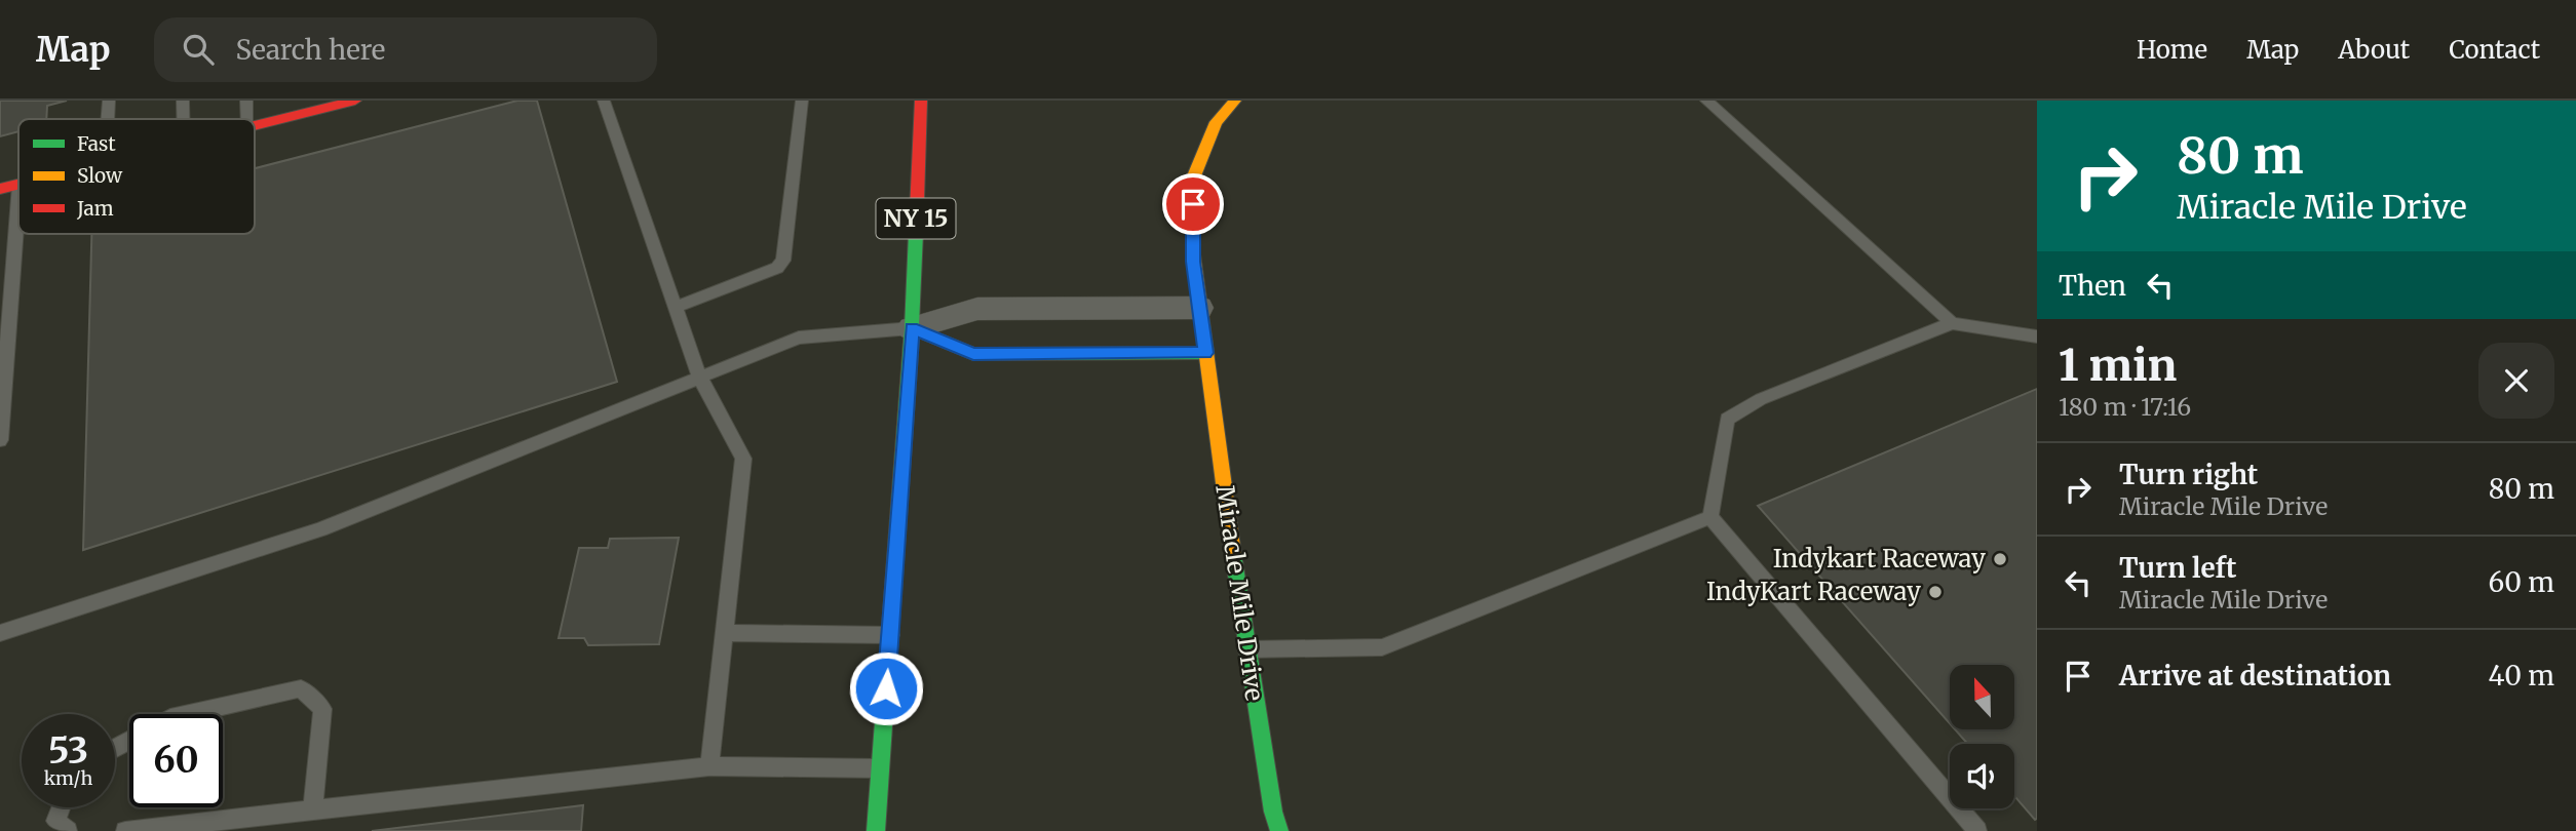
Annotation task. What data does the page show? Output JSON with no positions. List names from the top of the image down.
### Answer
{
  "streets": {
    "street": ["NY 15", "Miracle Mile Drive"]
  },
  "places": ["Indykart Raceway", "IndyKart Raceway"],
  "legend": ["Fast", "Slow", "Jam"],
  "north": "top",
  "page": {
    "header": "Map",
    "search": "Search here",
    "nav": [
      "Home",
      "Map",
      "About",
      "Contact"
    ],
    "turn": ["80 m", "Miracle Mile Drive"],
    "then": "Then",
    "heading": ["1 min", "180 m · 17:16"],
    "list": [
      {
        "name": "Turn right",
        "note": "Miracle Mile Drive",
        "value": "80 m"
      },
      {
        "name": "Turn left",
        "note": "Miracle Mile Drive",
        "value": "60 m"
      },
      {
        "name": "Arrive at destination",
        "value": "40 m"
      }
    ],
    "speed": "53 km/h",
    "limit": "60"
  }
}
